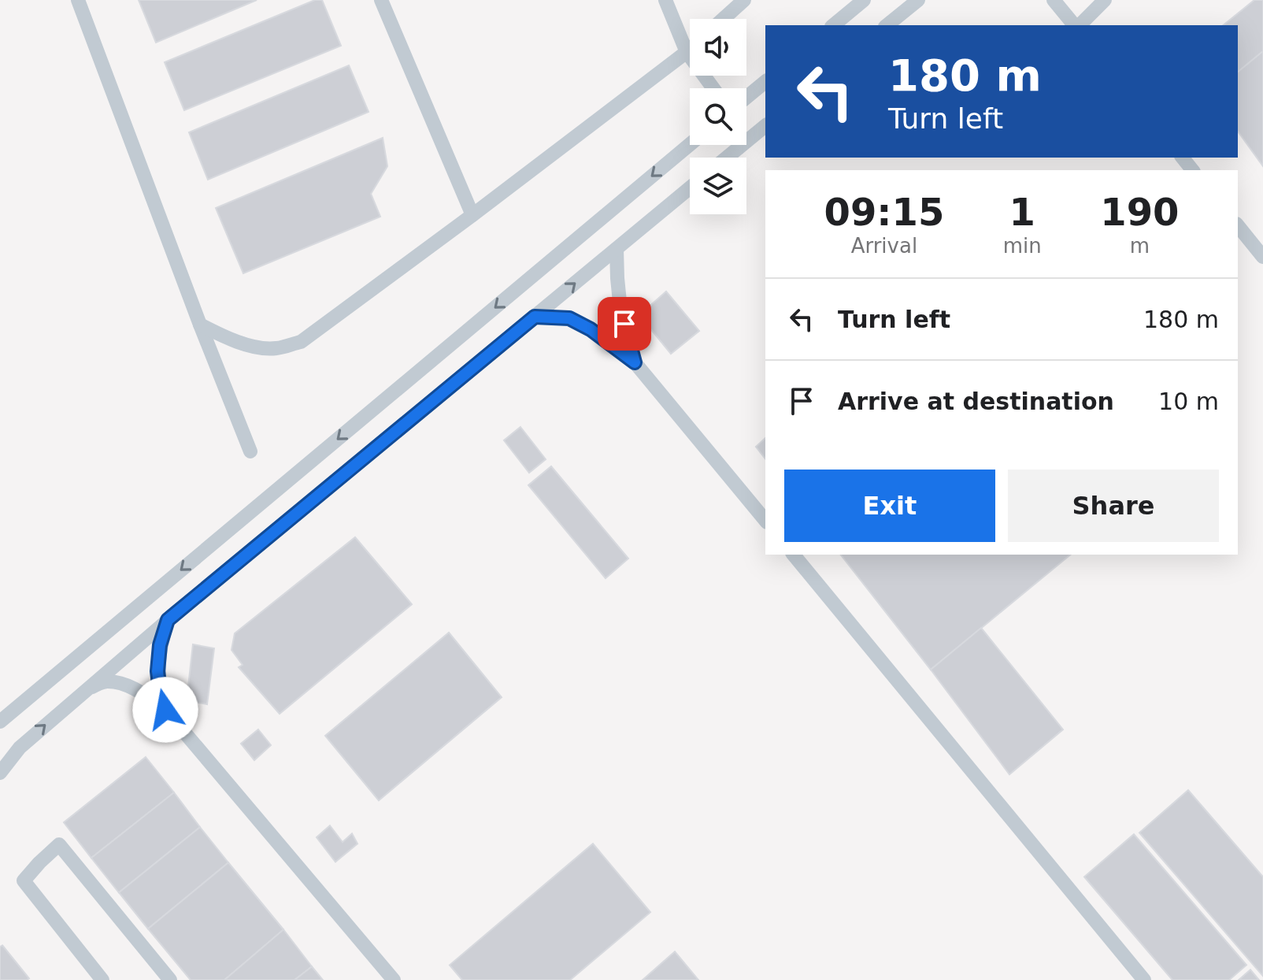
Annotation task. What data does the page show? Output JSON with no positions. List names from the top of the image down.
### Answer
{
  "page": {
    "turn": ["180 m", "Turn left"],
    "eta": [
      "09:15",
      "Arrival",
      "1",
      "min",
      "190",
      "m"
    ],
    "list": [
      {
        "name": "Turn left",
        "value": "180 m"
      },
      {
        "name": "Arrive at destination",
        "value": "10 m"
      }
    ],
    "buttons": ["Exit", "Share"]
  }
}
